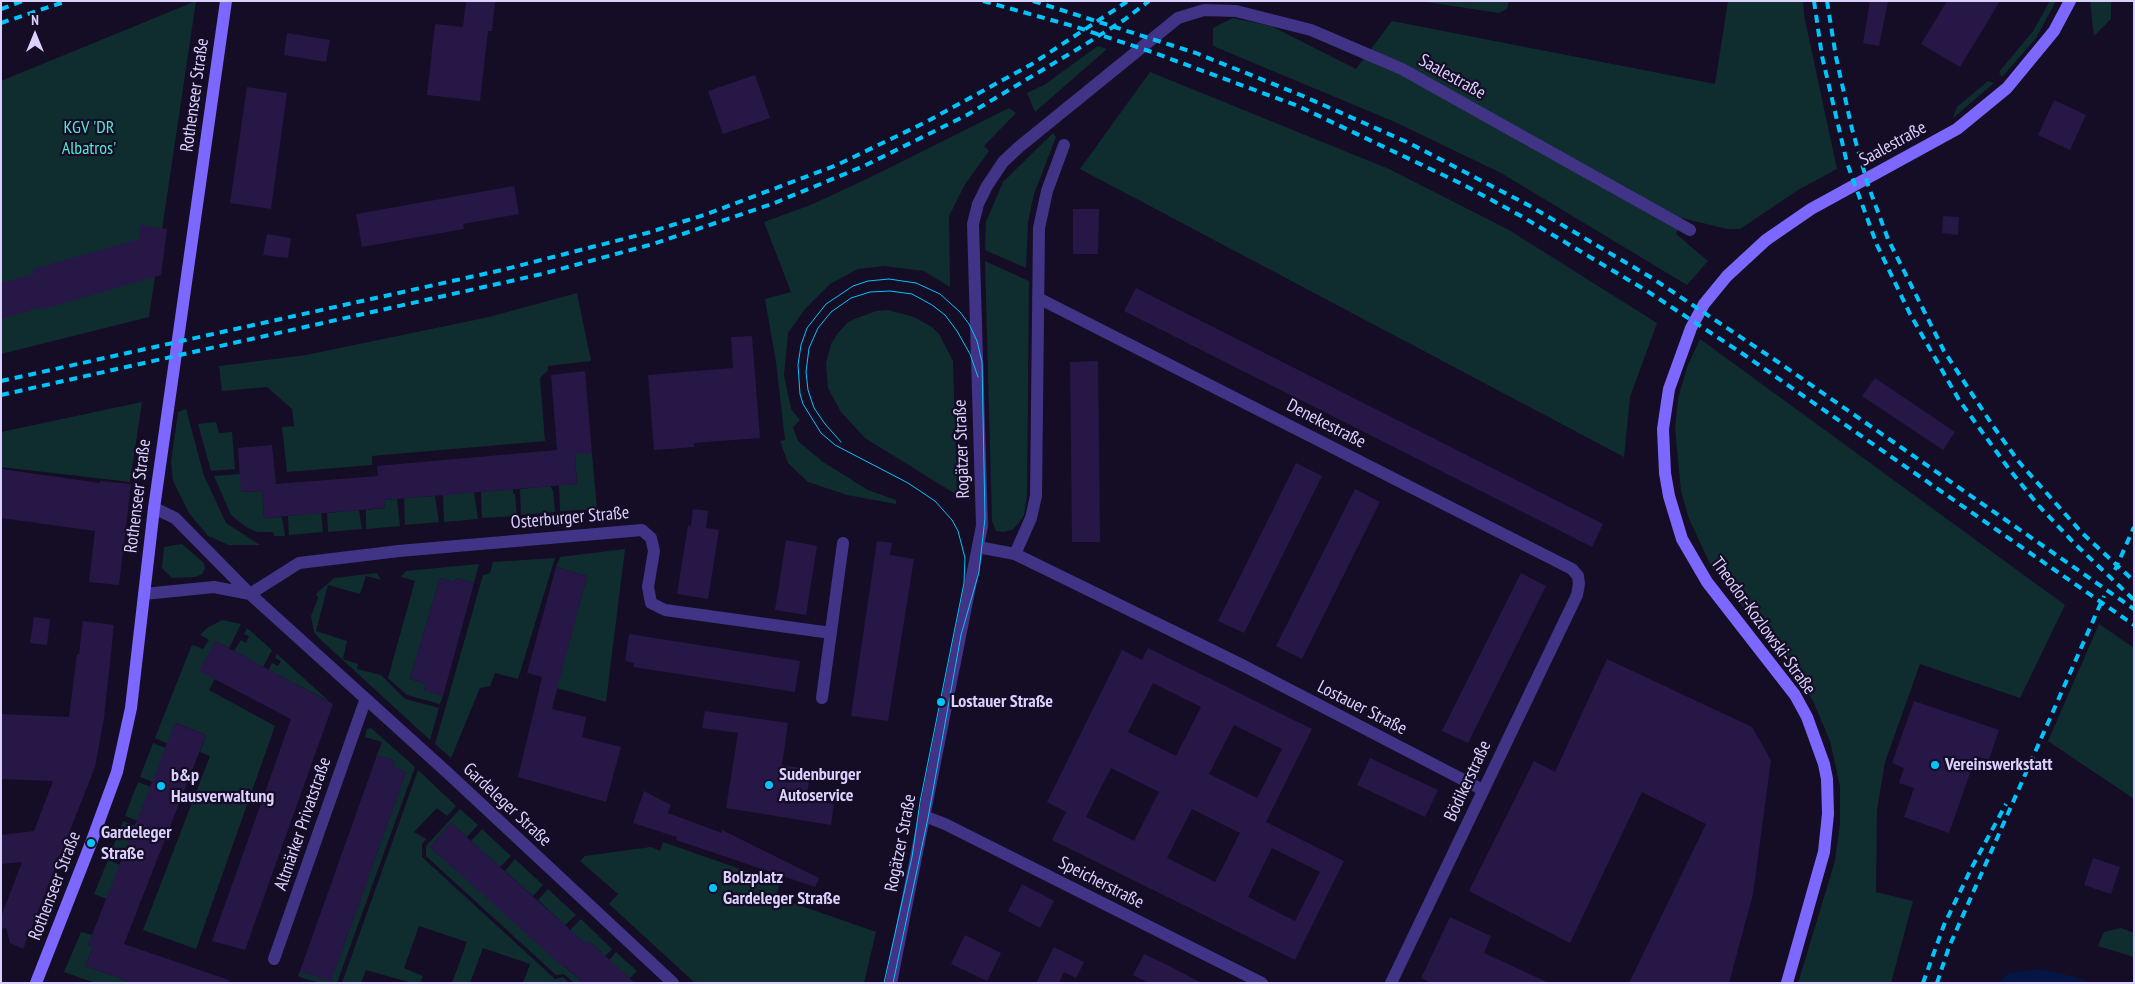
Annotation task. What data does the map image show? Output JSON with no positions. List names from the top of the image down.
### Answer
{
  "streets": {
    "main road": ["Saalestraße", "Rothenseer Straße", "Theodor-Kozlowski-Straße"],
    "street": [
      "Denekestraße",
      "Rogätzer Straße",
      "Osterburger Straße",
      "Lostauer Straße",
      "Bödikerstraße",
      "Gardeleger Straße",
      "Altmärker Privatstraße",
      "Speicherstraße"
    ]
  },
  "crossings": [
    ["Saalestraße", "Rogätzer Straße"],
    ["Saalestraße", "Theodor-Kozlowski-Straße"],
    ["Rothenseer Straße", "Gardeleger Straße"],
    ["Denekestraße", "Bödikerstraße"],
    ["Rogätzer Straße", "Lostauer Straße"],
    ["Rogätzer Straße", "Speicherstraße"],
    ["Osterburger Straße", "Gardeleger Straße"],
    ["Lostauer Straße", "Bödikerstraße"],
    ["Gardeleger Straße", "Altmärker Privatstraße"]
  ],
  "parks": ["KGV 'DR Albatros'"],
  "places": [
    "Lostauer Straße",
    "Vereinswerkstatt",
    "Sudenburger Autoservice",
    "b&p Hausverwaltung",
    "Gardeleger Straße",
    "Bolzplatz Gardeleger Straße"
  ],
  "north": "top"
}
